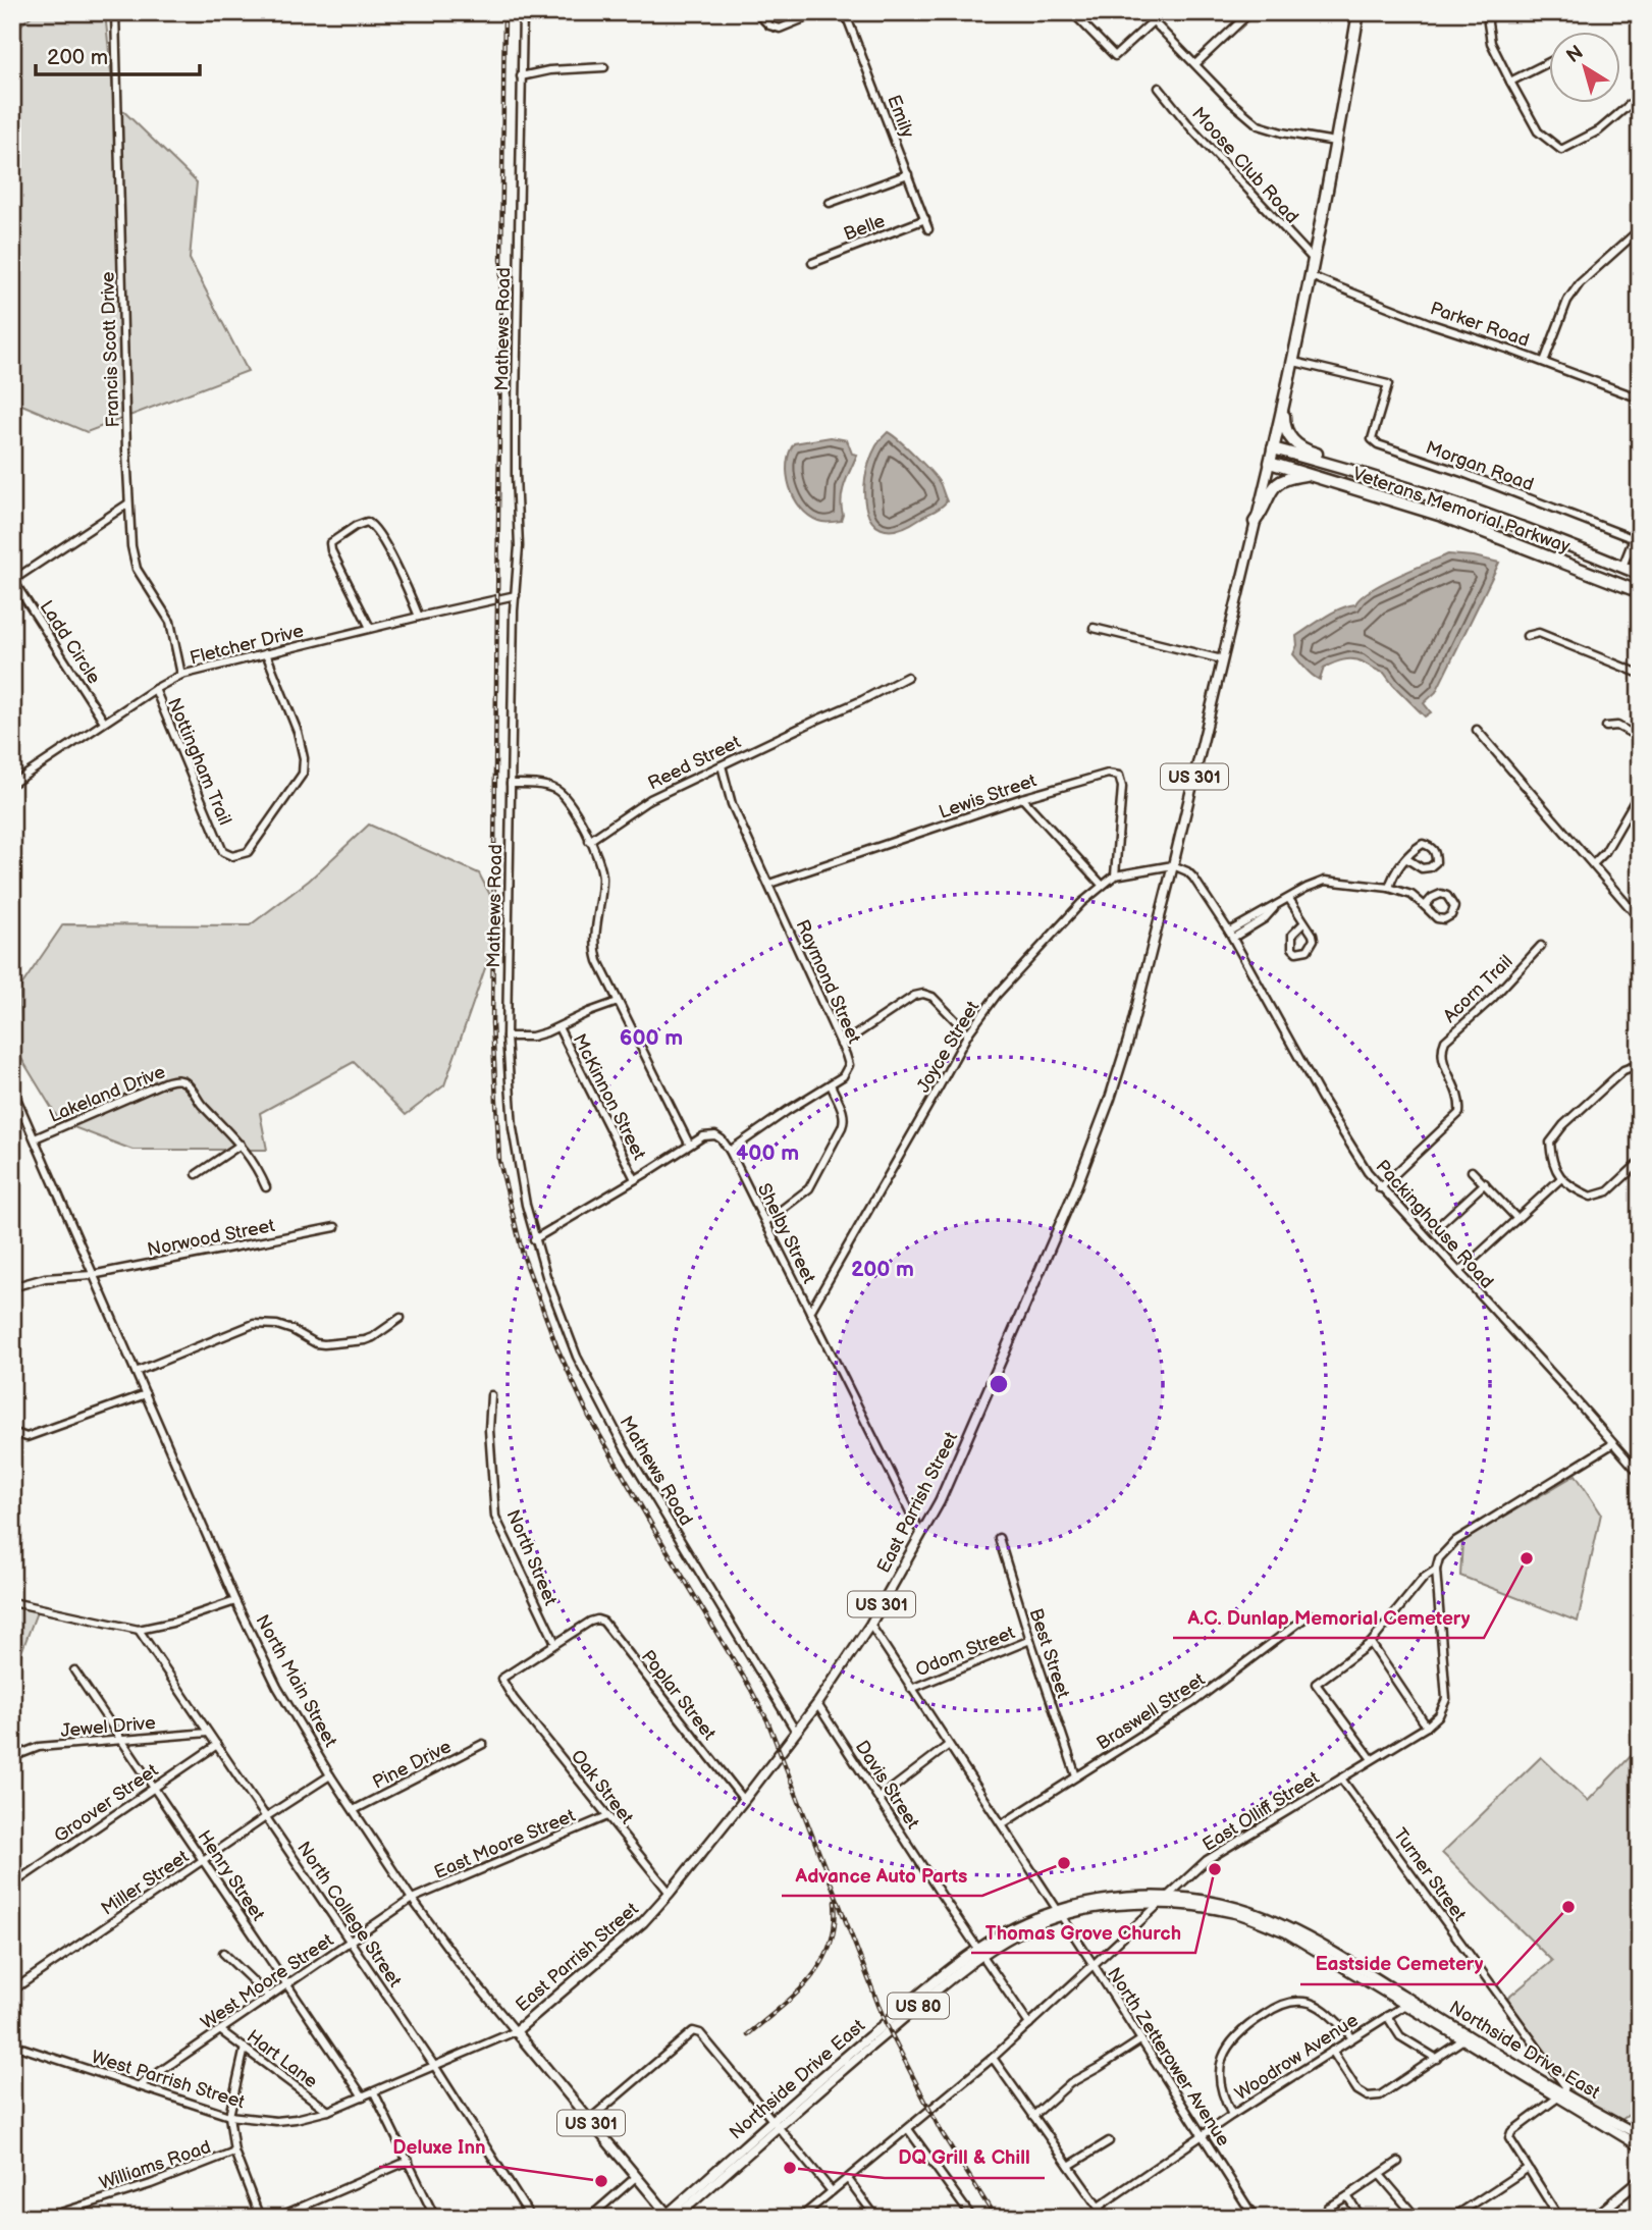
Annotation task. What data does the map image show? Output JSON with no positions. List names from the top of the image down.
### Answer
{
  "streets": {
    "highway": ["Veterans Memorial Parkway", "US 301"],
    "main road": [
      "East Parrish Street",
      "North Main Street",
      "US 80",
      "Northside Drive East"
    ],
    "street": [
      "Emily",
      "Moose Club Road",
      "Belle",
      "Parker Road",
      "Mathews Road",
      "Francis Scott Drive",
      "Morgan Road",
      "Ladd Circle",
      "Fletcher Drive",
      "Nottingham Trail",
      "Reed Street",
      "Lewis Street",
      "Raymond Street",
      "Acorn Trail",
      "Joyce Street",
      "Lakeland Drive",
      "McKinnon Street",
      "Packinghouse Road",
      "Shelby Street",
      "Norwood Street",
      "North Street",
      "Odom Street",
      "Best Street",
      "Poplar Street",
      "Braswell Street",
      "Jewel Drive",
      "Pine Drive",
      "Davis Street",
      "Oak Street",
      "Groover Street",
      "East Olliff Street",
      "East Moore Street",
      "Turner Street",
      "Henry Street",
      "Miller Street",
      "North College Street",
      "West Moore Street",
      "North Zetterower Avenue",
      "Woodrow Avenue",
      "Hart Lane",
      "West Parrish Street",
      "Williams Road"
    ]
  },
  "crossings": [
    ["Emily", "Belle"],
    ["Moose Club Road", "US 301"],
    ["Parker Road", "US 301"],
    ["Mathews Road", "Fletcher Drive"],
    ["Mathews Road", "East Parrish Street"],
    ["Francis Scott Drive", "Fletcher Drive"],
    ["Morgan Road", "US 301"],
    ["Veterans Memorial Parkway", "US 301"],
    ["Ladd Circle", "Fletcher Drive"],
    ["Fletcher Drive", "Nottingham Trail"],
    ["Reed Street", "Raymond Street"],
    ["US 301", "Joyce Street"],
    ["US 301", "Packinghouse Road"],
    ["US 301", "East Parrish Street"],
    ["Lewis Street", "Raymond Street"],
    ["Lewis Street", "Joyce Street"],
    ["Acorn Trail", "Packinghouse Road"],
    ["Joyce Street", "Packinghouse Road"],
    ["Joyce Street", "Shelby Street"],
    ["Joyce Street", "East Parrish Street"],
    ["Lakeland Drive", "North Main Street"],
    ["Packinghouse Road", "East Parrish Street"],
    ["Shelby Street", "East Parrish Street"],
    ["Norwood Street", "North Main Street"],
    ["East Parrish Street", "North Main Street"],
    ["East Parrish Street", "Poplar Street"],
    ["East Parrish Street", "Davis Street"],
    ["East Parrish Street", "Oak Street"],
    ["East Parrish Street", "North Zetterower Avenue"],
    ["East Parrish Street", "West Parrish Street"],
    ["North Street", "Poplar Street"],
    ["North Street", "Oak Street"],
    ["Odom Street", "Best Street"],
    ["Odom Street", "North Zetterower Avenue"],
    ["Best Street", "Braswell Street"],
    ["North Main Street", "Pine Drive"],
    ["North Main Street", "East Moore Street"],
    ["North Main Street", "Miller Street"],
    ["North Main Street", "West Moore Street"],
    ["North Main Street", "Northside Drive East"],
    ["North Main Street", "West Parrish Street"],
    ["Poplar Street", "Oak Street"],
    ["Braswell Street", "North Zetterower Avenue"],
    ["Jewel Drive", "Henry Street"],
    ["Jewel Drive", "North College Street"],
    ["Davis Street", "East Olliff Street"],
    ["Davis Street", "Northside Drive East"],
    ["Oak Street", "East Moore Street"],
    ["Groover Street", "Henry Street"],
    ["Groover Street", "North College Street"],
    ["East Olliff Street", "Turner Street"],
    ["East Olliff Street", "Northside Drive East"],
    ["East Olliff Street", "North Zetterower Avenue"],
    ["East Moore Street", "West Moore Street"],
    ["Turner Street", "Northside Drive East"],
    ["Henry Street", "Miller Street"],
    ["Henry Street", "West Moore Street"],
    ["Henry Street", "West Parrish Street"],
    ["Miller Street", "North College Street"],
    ["North College Street", "West Moore Street"],
    ["North College Street", "West Parrish Street"],
    ["West Moore Street", "Hart Lane"],
    ["West Moore Street", "West Parrish Street"],
    ["Northside Drive East", "North Zetterower Avenue"],
    ["Northside Drive East", "Woodrow Avenue"],
    ["North Zetterower Avenue", "Woodrow Avenue"],
    ["Hart Lane", "West Parrish Street"]
  ],
  "places": [
    "A.C. Dunlap Memorial Cemetery",
    "Advance Auto Parts",
    "Thomas Grove Church",
    "Eastside Cemetery",
    "DQ Grill & Chill",
    "Deluxe Inn"
  ],
  "scale_bar": "200 m",
  "north": "top left",
  "rings": ["600 m", "400 m", "200 m"]
}
